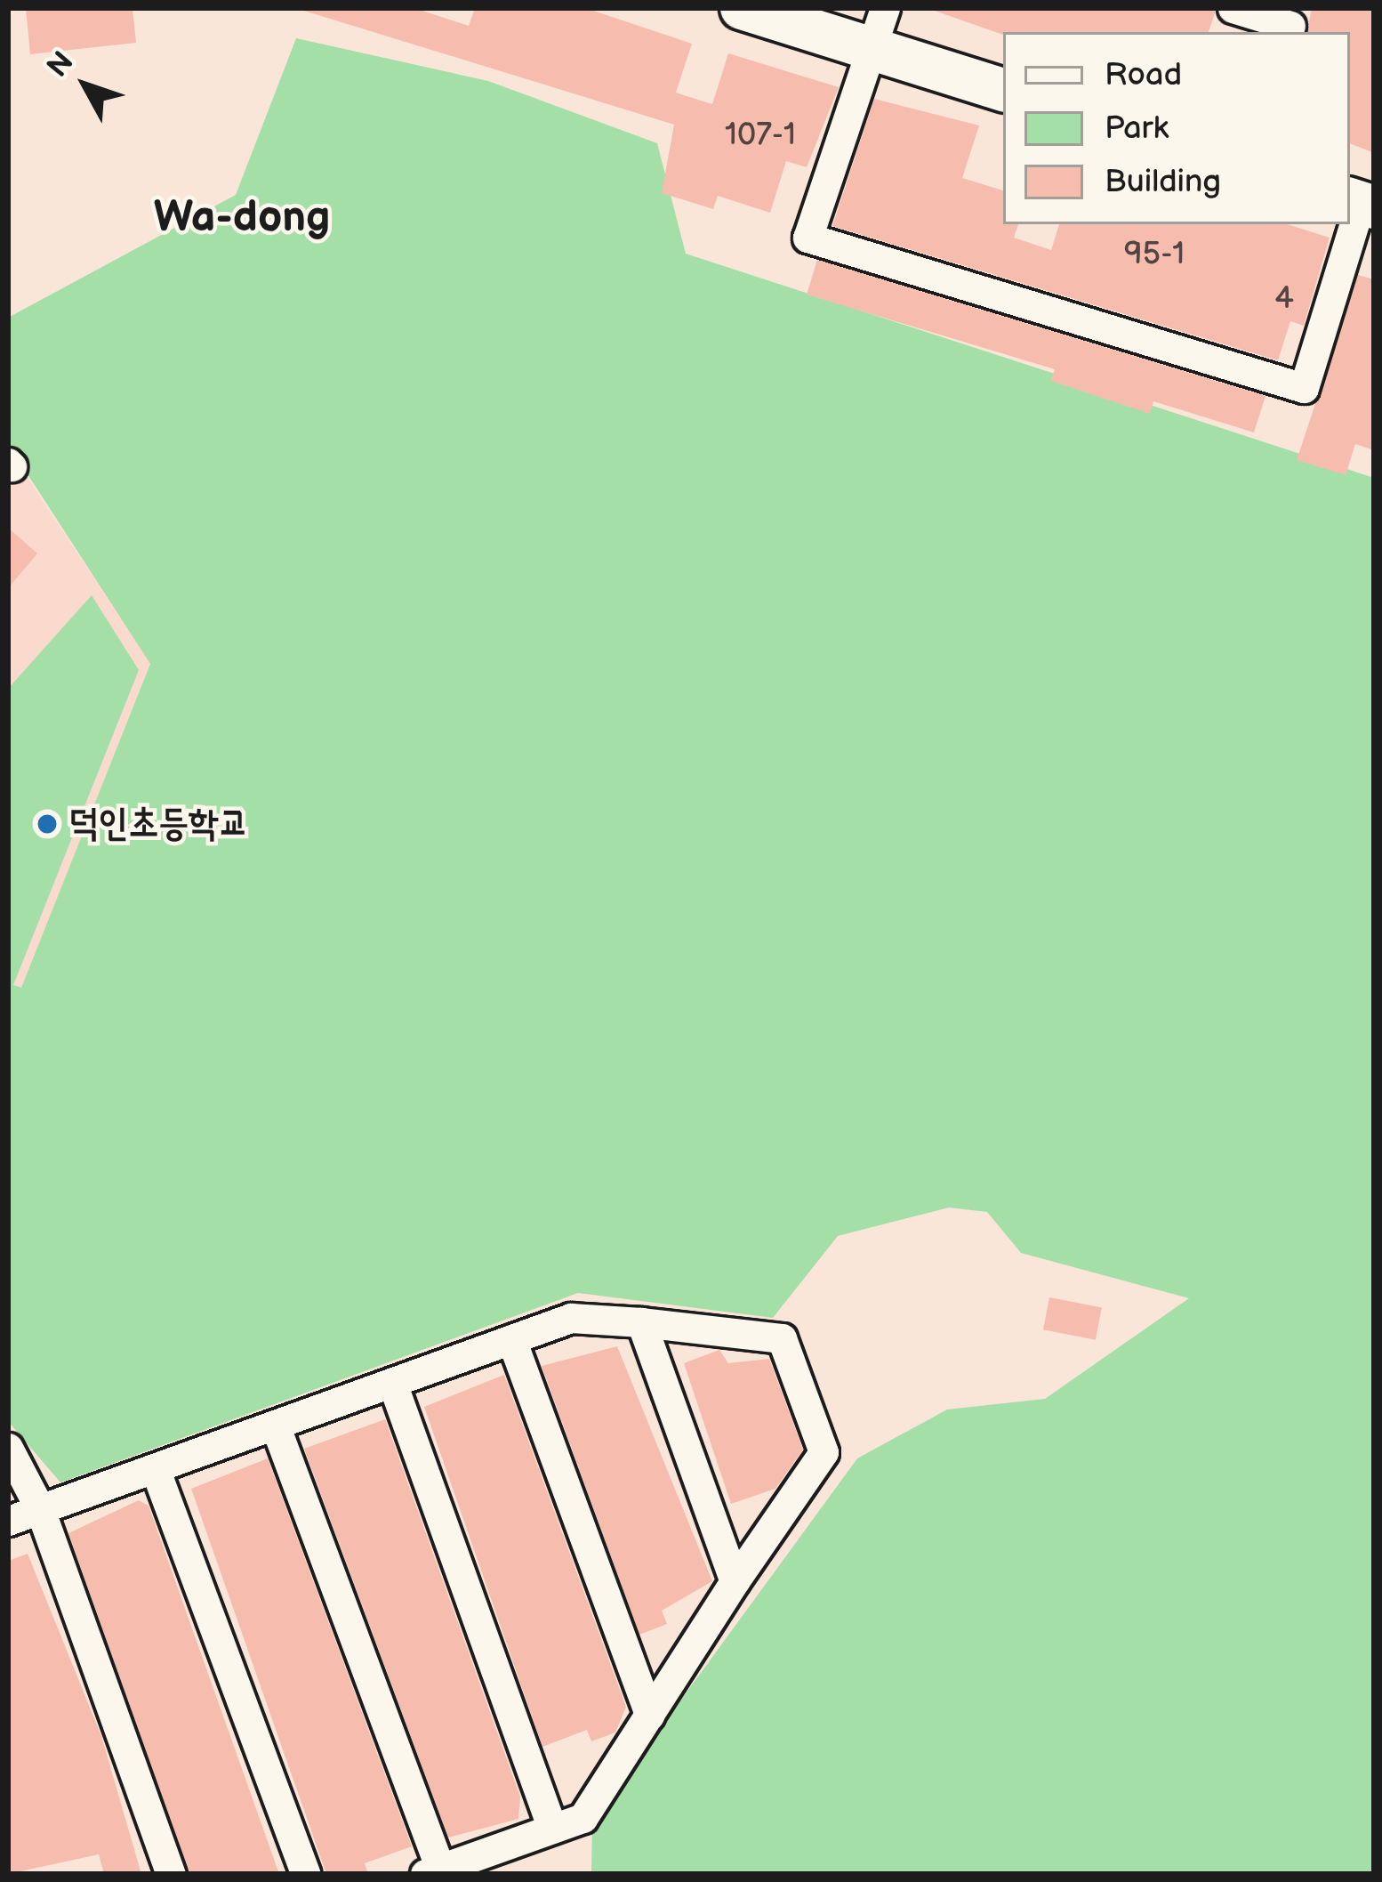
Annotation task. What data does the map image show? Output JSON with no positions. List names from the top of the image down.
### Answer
{
  "districts": ["Wa-dong"],
  "places": ["덕인초등학교"],
  "house_numbers": ["107-1", "95-1", "4"],
  "legend": ["Road", "Park", "Building"],
  "north": "top left"
}
